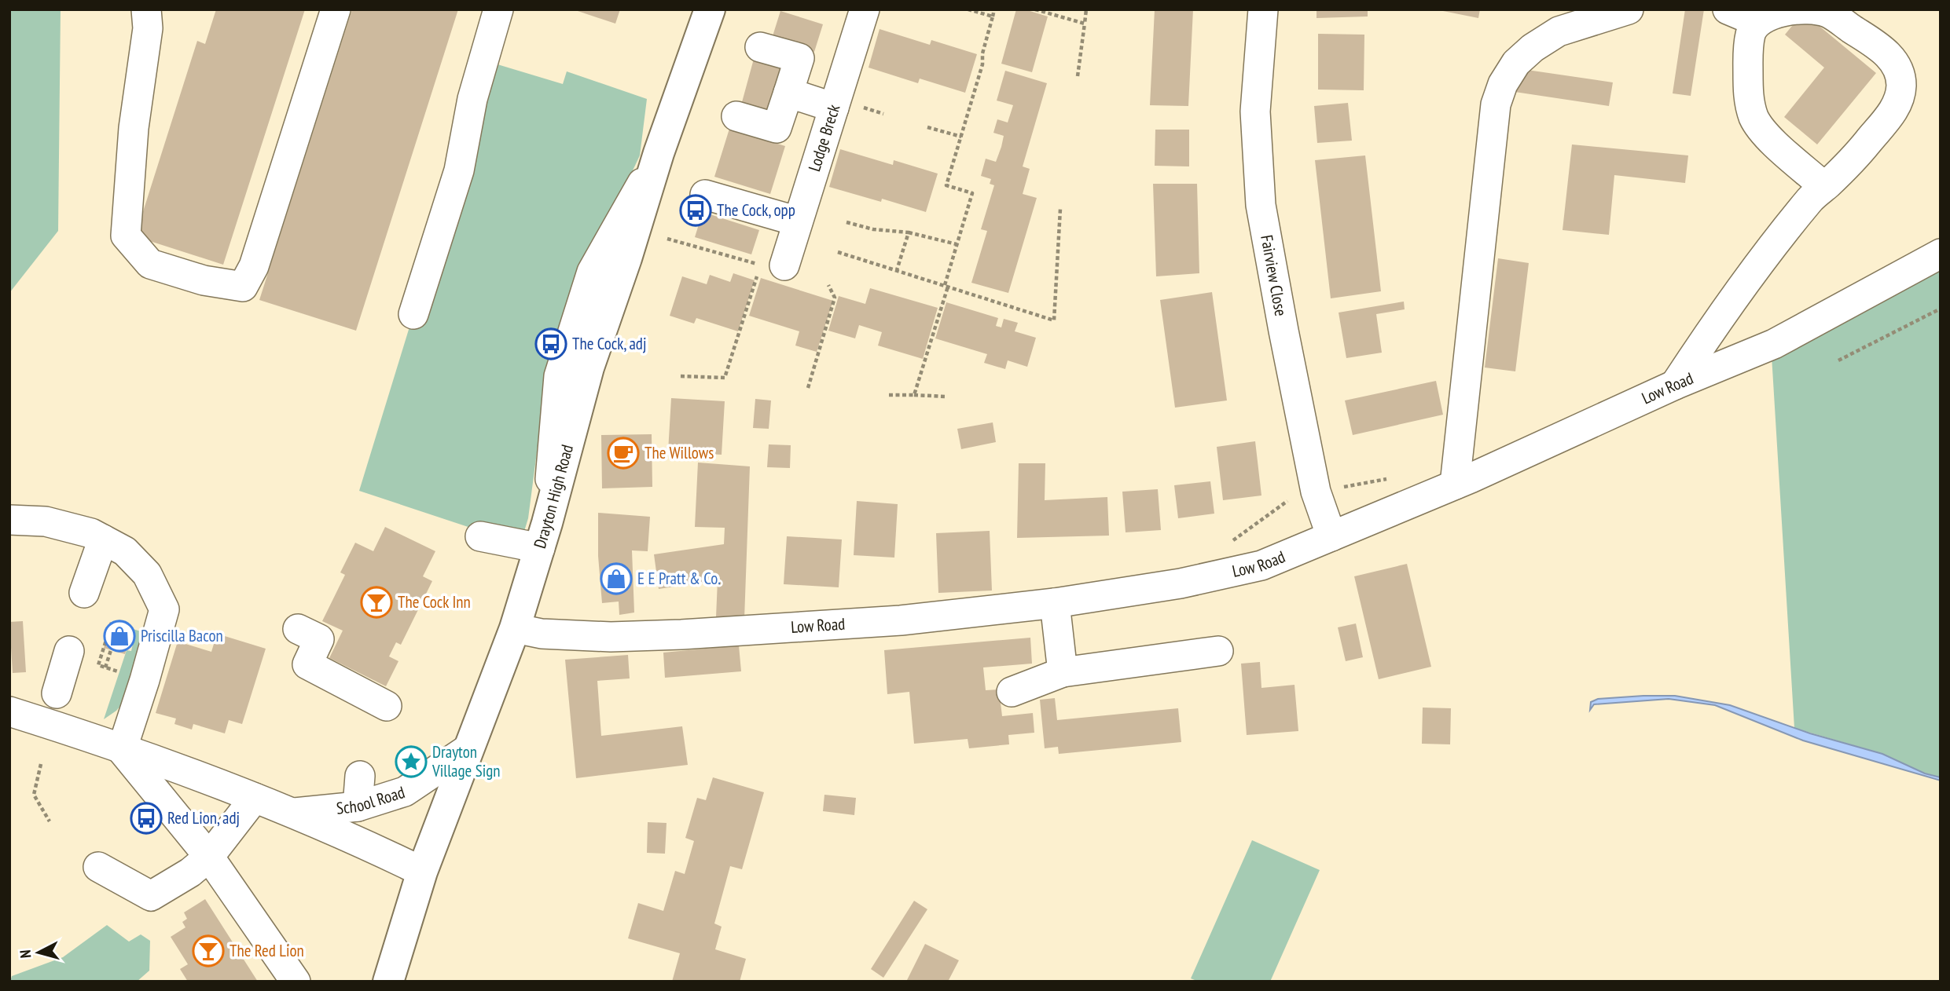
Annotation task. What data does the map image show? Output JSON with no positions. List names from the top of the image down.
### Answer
{
  "streets": {
    "main road": ["Drayton High Road"],
    "street": [
      "Lodge Breck",
      "Fairview Close",
      "Low Road",
      "School Road"
    ]
  },
  "crossings": [
    ["Fairview Close", "Low Road"],
    ["Low Road", "Drayton High Road"],
    ["Drayton High Road", "School Road"]
  ],
  "places": {
    "bus stop": ["The Cock, opp", "The Cock, adj", "Red Lion, adj"],
    "cafe": ["The Willows"],
    "shop": ["E E Pratt & Co.", "Priscilla Bacon"],
    "bar": ["The Cock Inn", "The Red Lion"],
    "place": ["Drayton Village Sign"]
  },
  "north": "left"
}
